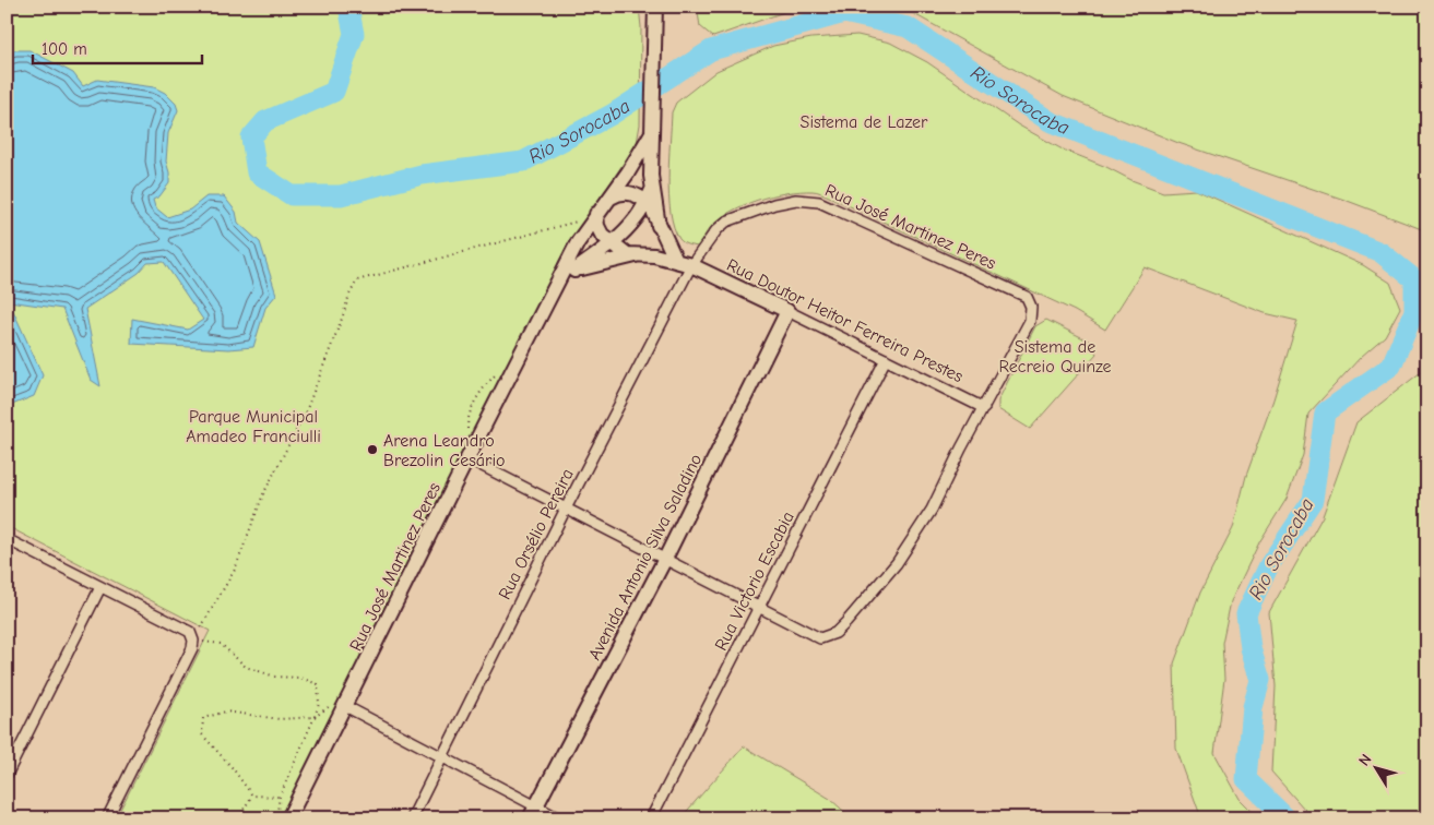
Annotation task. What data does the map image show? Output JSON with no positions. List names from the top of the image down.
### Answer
{
  "streets": {
    "main road": ["Rua José Martinez Peres", "Rua Doutor Heitor Ferreira Prestes", "Avenida Antonio Silva Saladino"],
    "street": ["Rua Orsélio Pereira", "Rua Victorio Escabia"]
  },
  "crossings": [
    ["Rua José Martinez Peres", "Rua Doutor Heitor Ferreira Prestes"],
    ["Rua José Martinez Peres", "Rua Orsélio Pereira"],
    ["Rua Doutor Heitor Ferreira Prestes", "Rua Orsélio Pereira"],
    ["Rua Doutor Heitor Ferreira Prestes", "Avenida Antonio Silva Saladino"],
    ["Rua Doutor Heitor Ferreira Prestes", "Rua Victorio Escabia"]
  ],
  "water": ["Rio Sorocaba"],
  "parks": ["Sistema de Lazer", "Sistema de Recreio Quinze", "Parque Municipal Amadeo Franciulli"],
  "places": ["Arena Leandro Brezolin Cesário"],
  "scale_bar": "100 m",
  "north": "top left"
}
